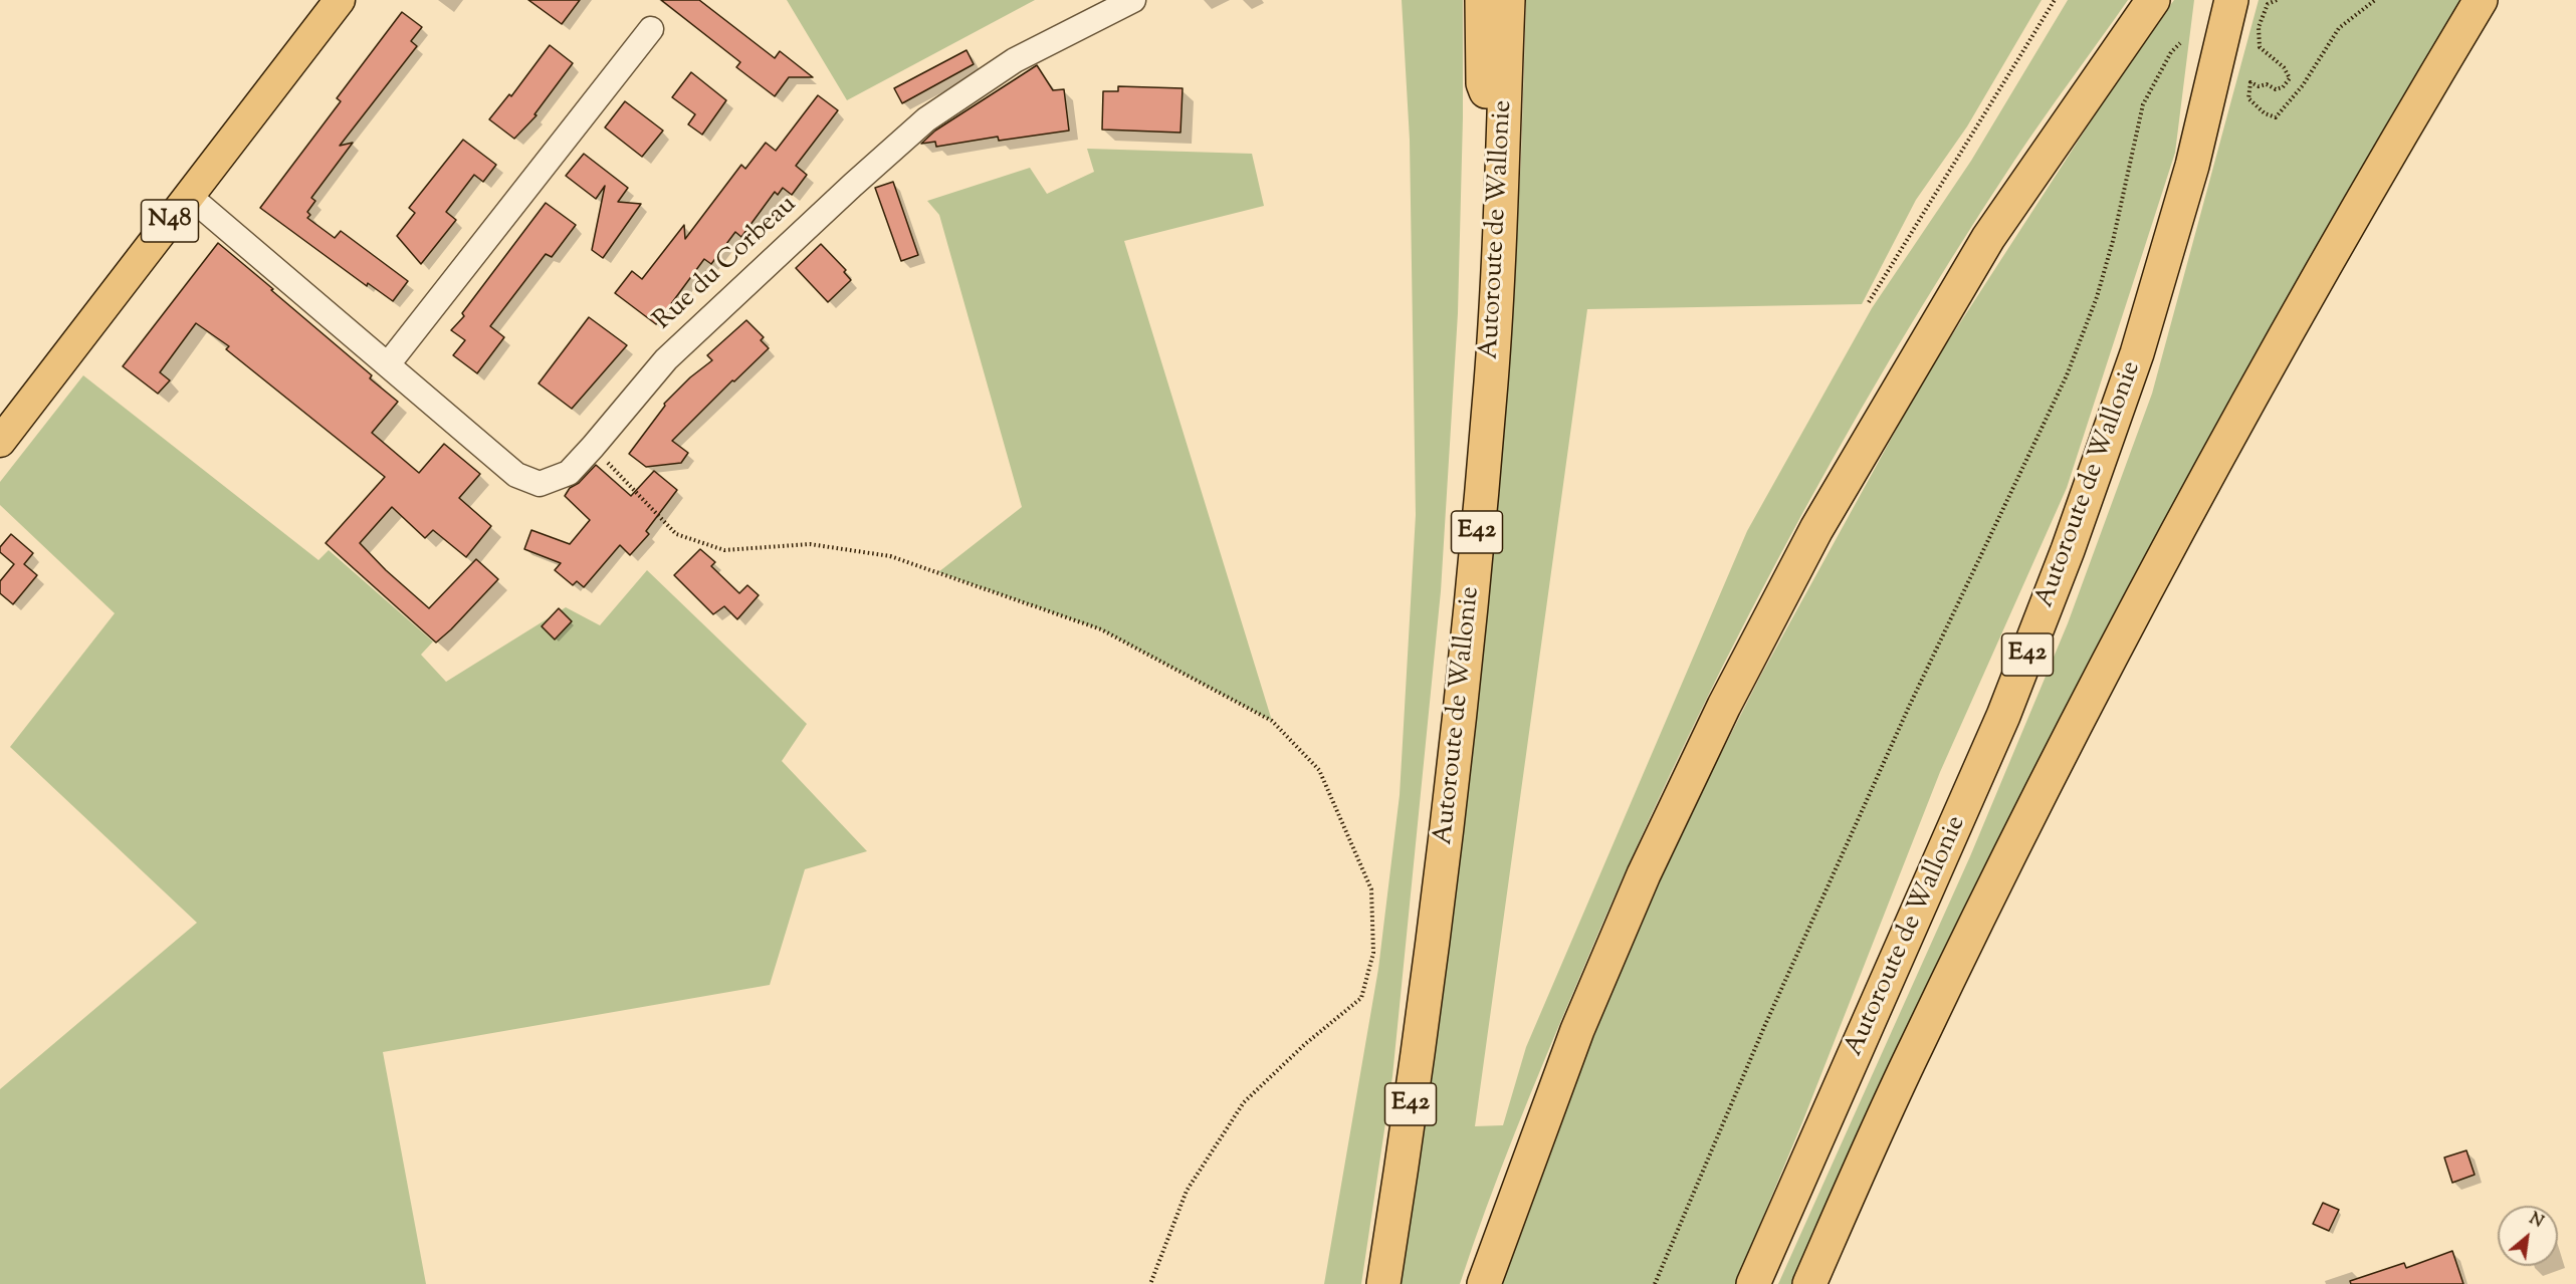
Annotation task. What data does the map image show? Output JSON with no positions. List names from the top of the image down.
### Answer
{
  "streets": {
    "highway": ["Autoroute de Wallonie", "E42"],
    "main road": ["N48"],
    "street": ["Rue du Corbeau"]
  },
  "crossings": [
    ["N48", "Rue du Corbeau"]
  ],
  "north": "top right"
}
